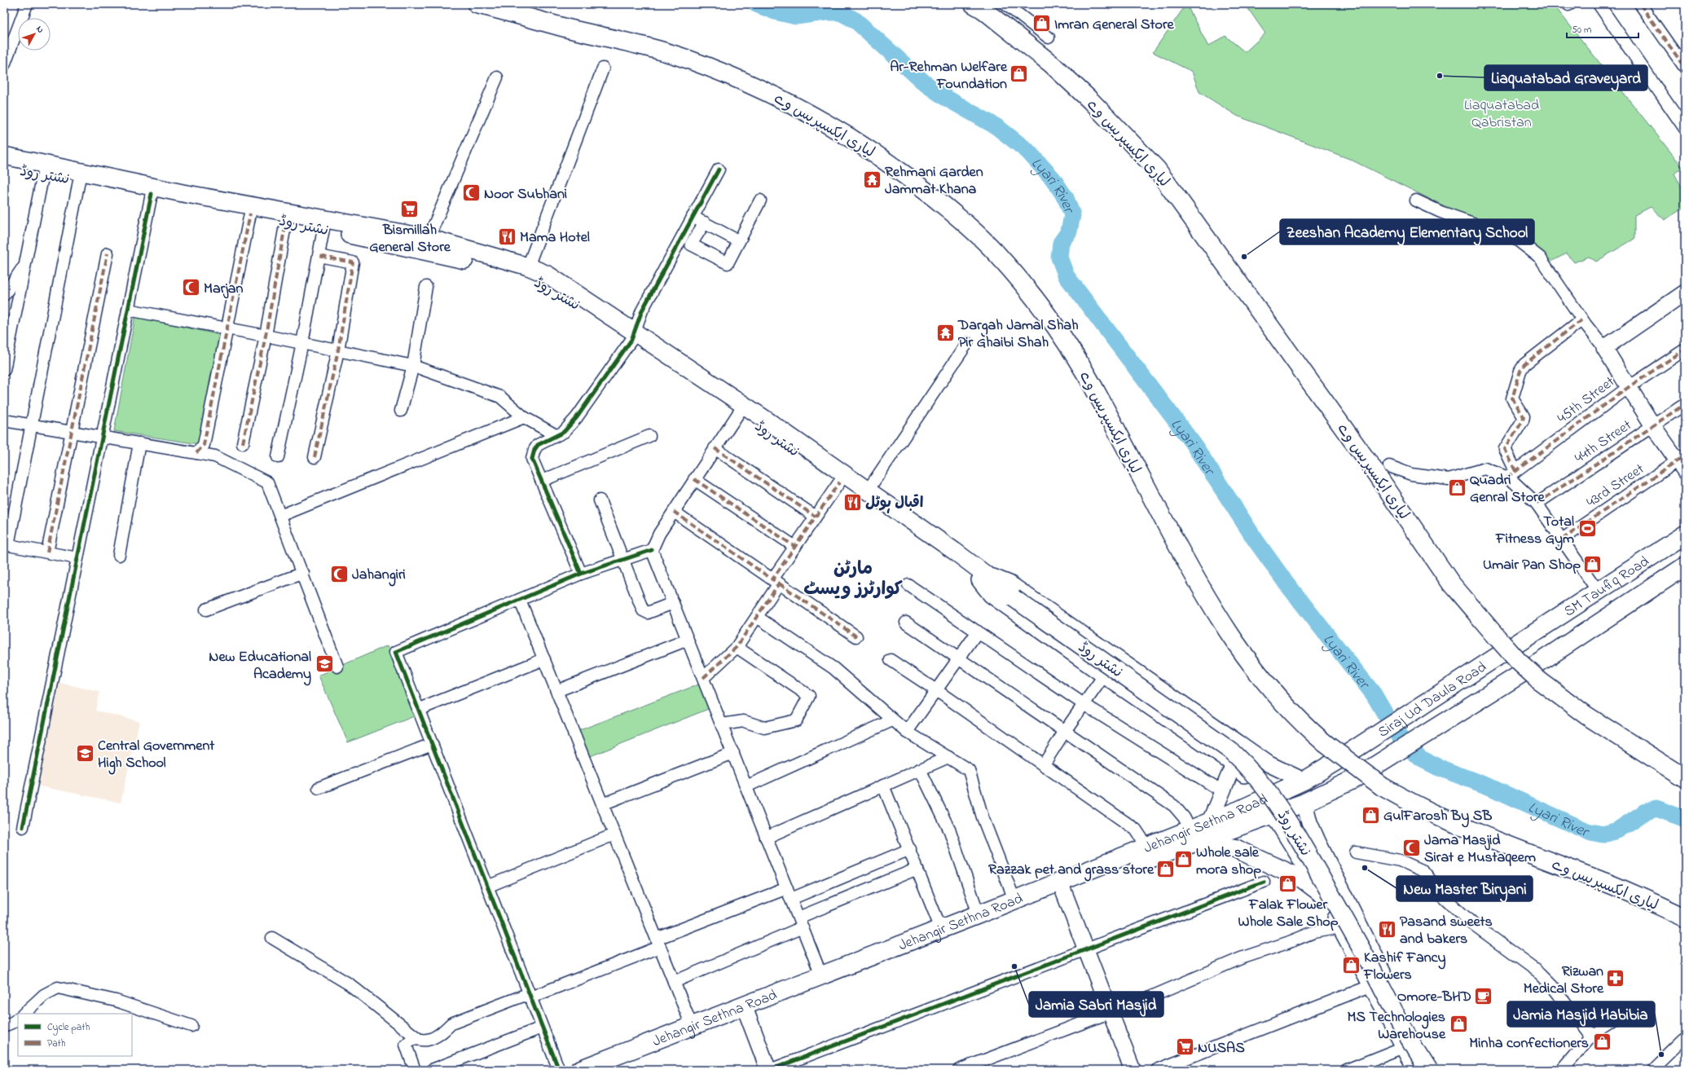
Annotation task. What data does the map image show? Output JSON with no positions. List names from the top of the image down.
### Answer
{
  "streets": {
    "highway": [
      "لیاری ایکسپریس وے",
      "SM Taufiq Road",
      "Siraj Ud Daula Road",
      "Jehangir Sethna Road"
    ],
    "main road": ["نشتر روڈ"],
    "street": ["45th Street", "44th Street", "43rd Street"]
  },
  "crossings": [
    ["نشتر روڈ", "Jehangir Sethna Road"],
    ["SM Taufiq Road", "Siraj Ud Daula Road"],
    ["Siraj Ud Daula Road", "Jehangir Sethna Road"]
  ],
  "districts": ["مارٹن کوارٹرز ویسٹ"],
  "water": ["Lyari River"],
  "parks": ["Liaquatabad Qabristan"],
  "places": {
    "shop": [
      "Imran General Store",
      "Ar-Rehman Welfare Foundation",
      "Quadri Genral Store",
      "Umair Pan Shop",
      "GulFarosh By SB",
      "Whole sale mora shop",
      "Razzak pet and grass store",
      "Falak Flower Whole Sale Shop",
      "Kashif Fancy Flowers",
      "MS Technologies Warehouse",
      "Minha confectioners"
    ],
    "other": [
      "Liaquatabad Graveyard",
      "Zeeshan Academy Elementary School",
      "New Master Biryani",
      "Jamia Sabri Masjid",
      "Jamia Masjid Habibia"
    ],
    "temple": ["Rehmani Garden Jammat Khana", "Dargah Jamal Shah Pir Ghaibi Shah"],
    "mosque": [
      "Noor Subhani",
      "Marjan",
      "Jahangiri",
      "Jama Masjid Sirat e Mustaqeem"
    ],
    "supermarket": ["Bismillah General Store", "NUSAS"],
    "restaurant": ["Mama Hotel", "اقبال ہوٹل", "Pasand sweets and bakers"],
    "sports": ["Total Fitness Gym"],
    "school or university": ["New Educational Academy", "Central Government High School"],
    "pharmacy": ["Rizwan Medical Store"],
    "cafe": ["Omore-BHD"]
  },
  "legend": ["Cycle path", "Path"],
  "scale_bar": "50 m",
  "north": "top right"
}
